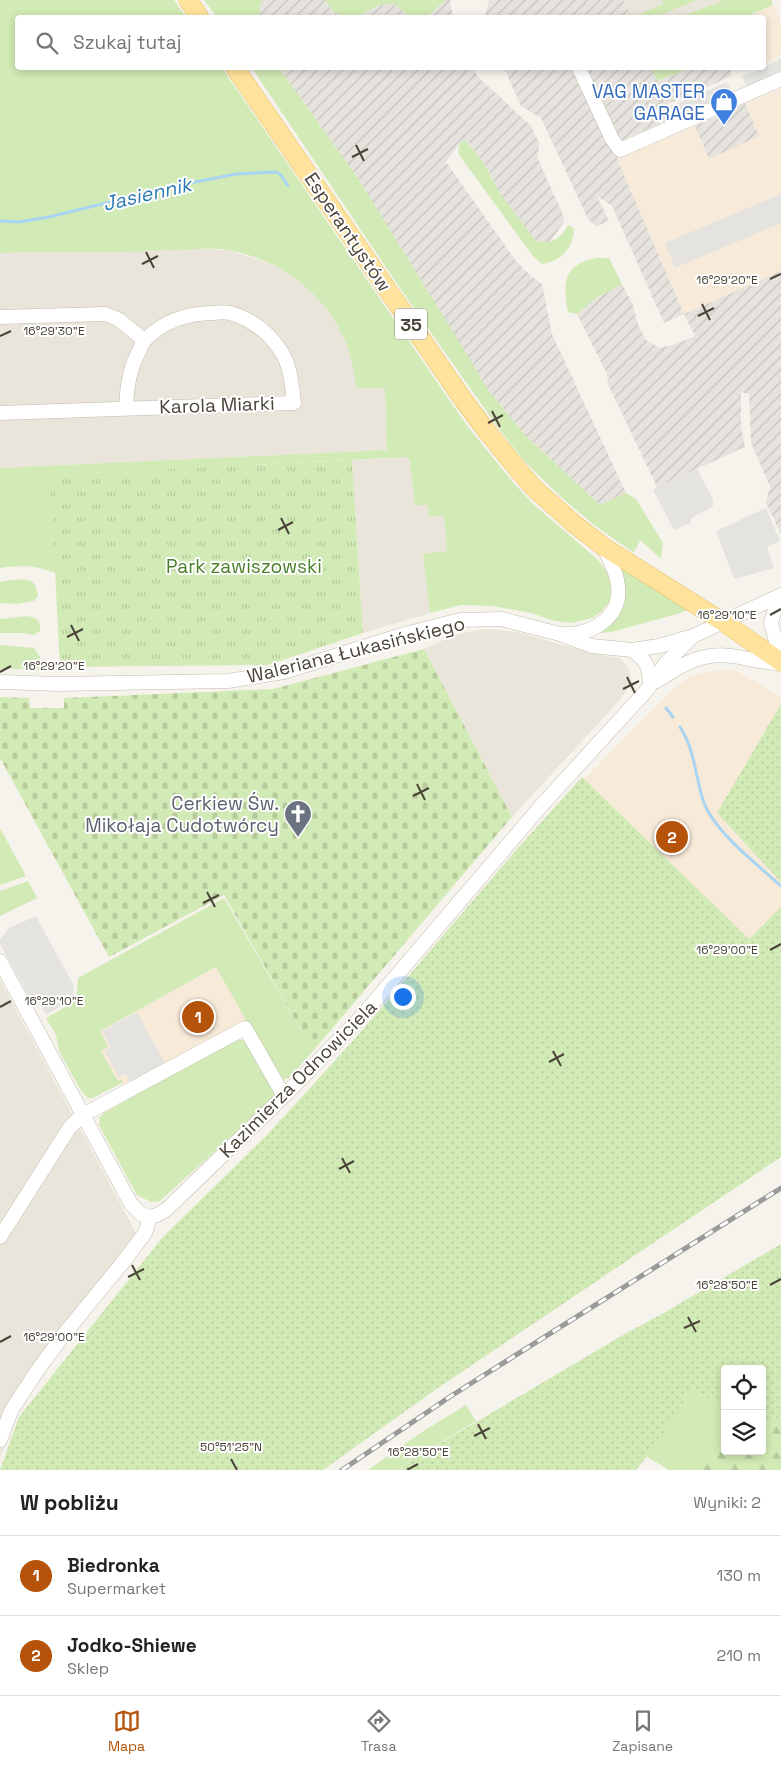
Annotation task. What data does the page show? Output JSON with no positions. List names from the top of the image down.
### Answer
{
  "streets": {
    "main road": ["Esperantystów", "35"],
    "street": ["Karola Miarki", "Waleriana Łukasińskiego", "Kazimierza Odnowiciela"]
  },
  "crossings": [
    ["Esperantystów", "Waleriana Łukasińskiego"],
    ["Waleriana Łukasińskiego", "Kazimierza Odnowiciela"]
  ],
  "water": ["Jasiennik"],
  "parks": ["Park zawiszowski"],
  "places": {
    "shop": ["VAG MASTER GARAGE"],
    "church": ["Cerkiew Św. Mikołaja Cudotwórcy"]
  },
  "page": {
    "search": "Szukaj tutaj",
    "pins": ["2", "1"],
    "heading": ["W pobliżu", "Wyniki: 2"],
    "list": [
      {
        "mark": "1",
        "name": "Biedronka",
        "note": "Supermarket",
        "value": "130 m"
      },
      {
        "mark": "2",
        "name": "Jodko-Shiewe",
        "note": "Sklep",
        "value": "210 m"
      }
    ],
    "nav": ["Mapa", "Trasa", "Zapisane"]
  },
  "coordinates": [
    "16°29'20\"E",
    "16°29'30\"E",
    "16°29'10\"E",
    "16°29'00\"E",
    "16°28'50\"E",
    "50°51'25\"N"
  ]
}
